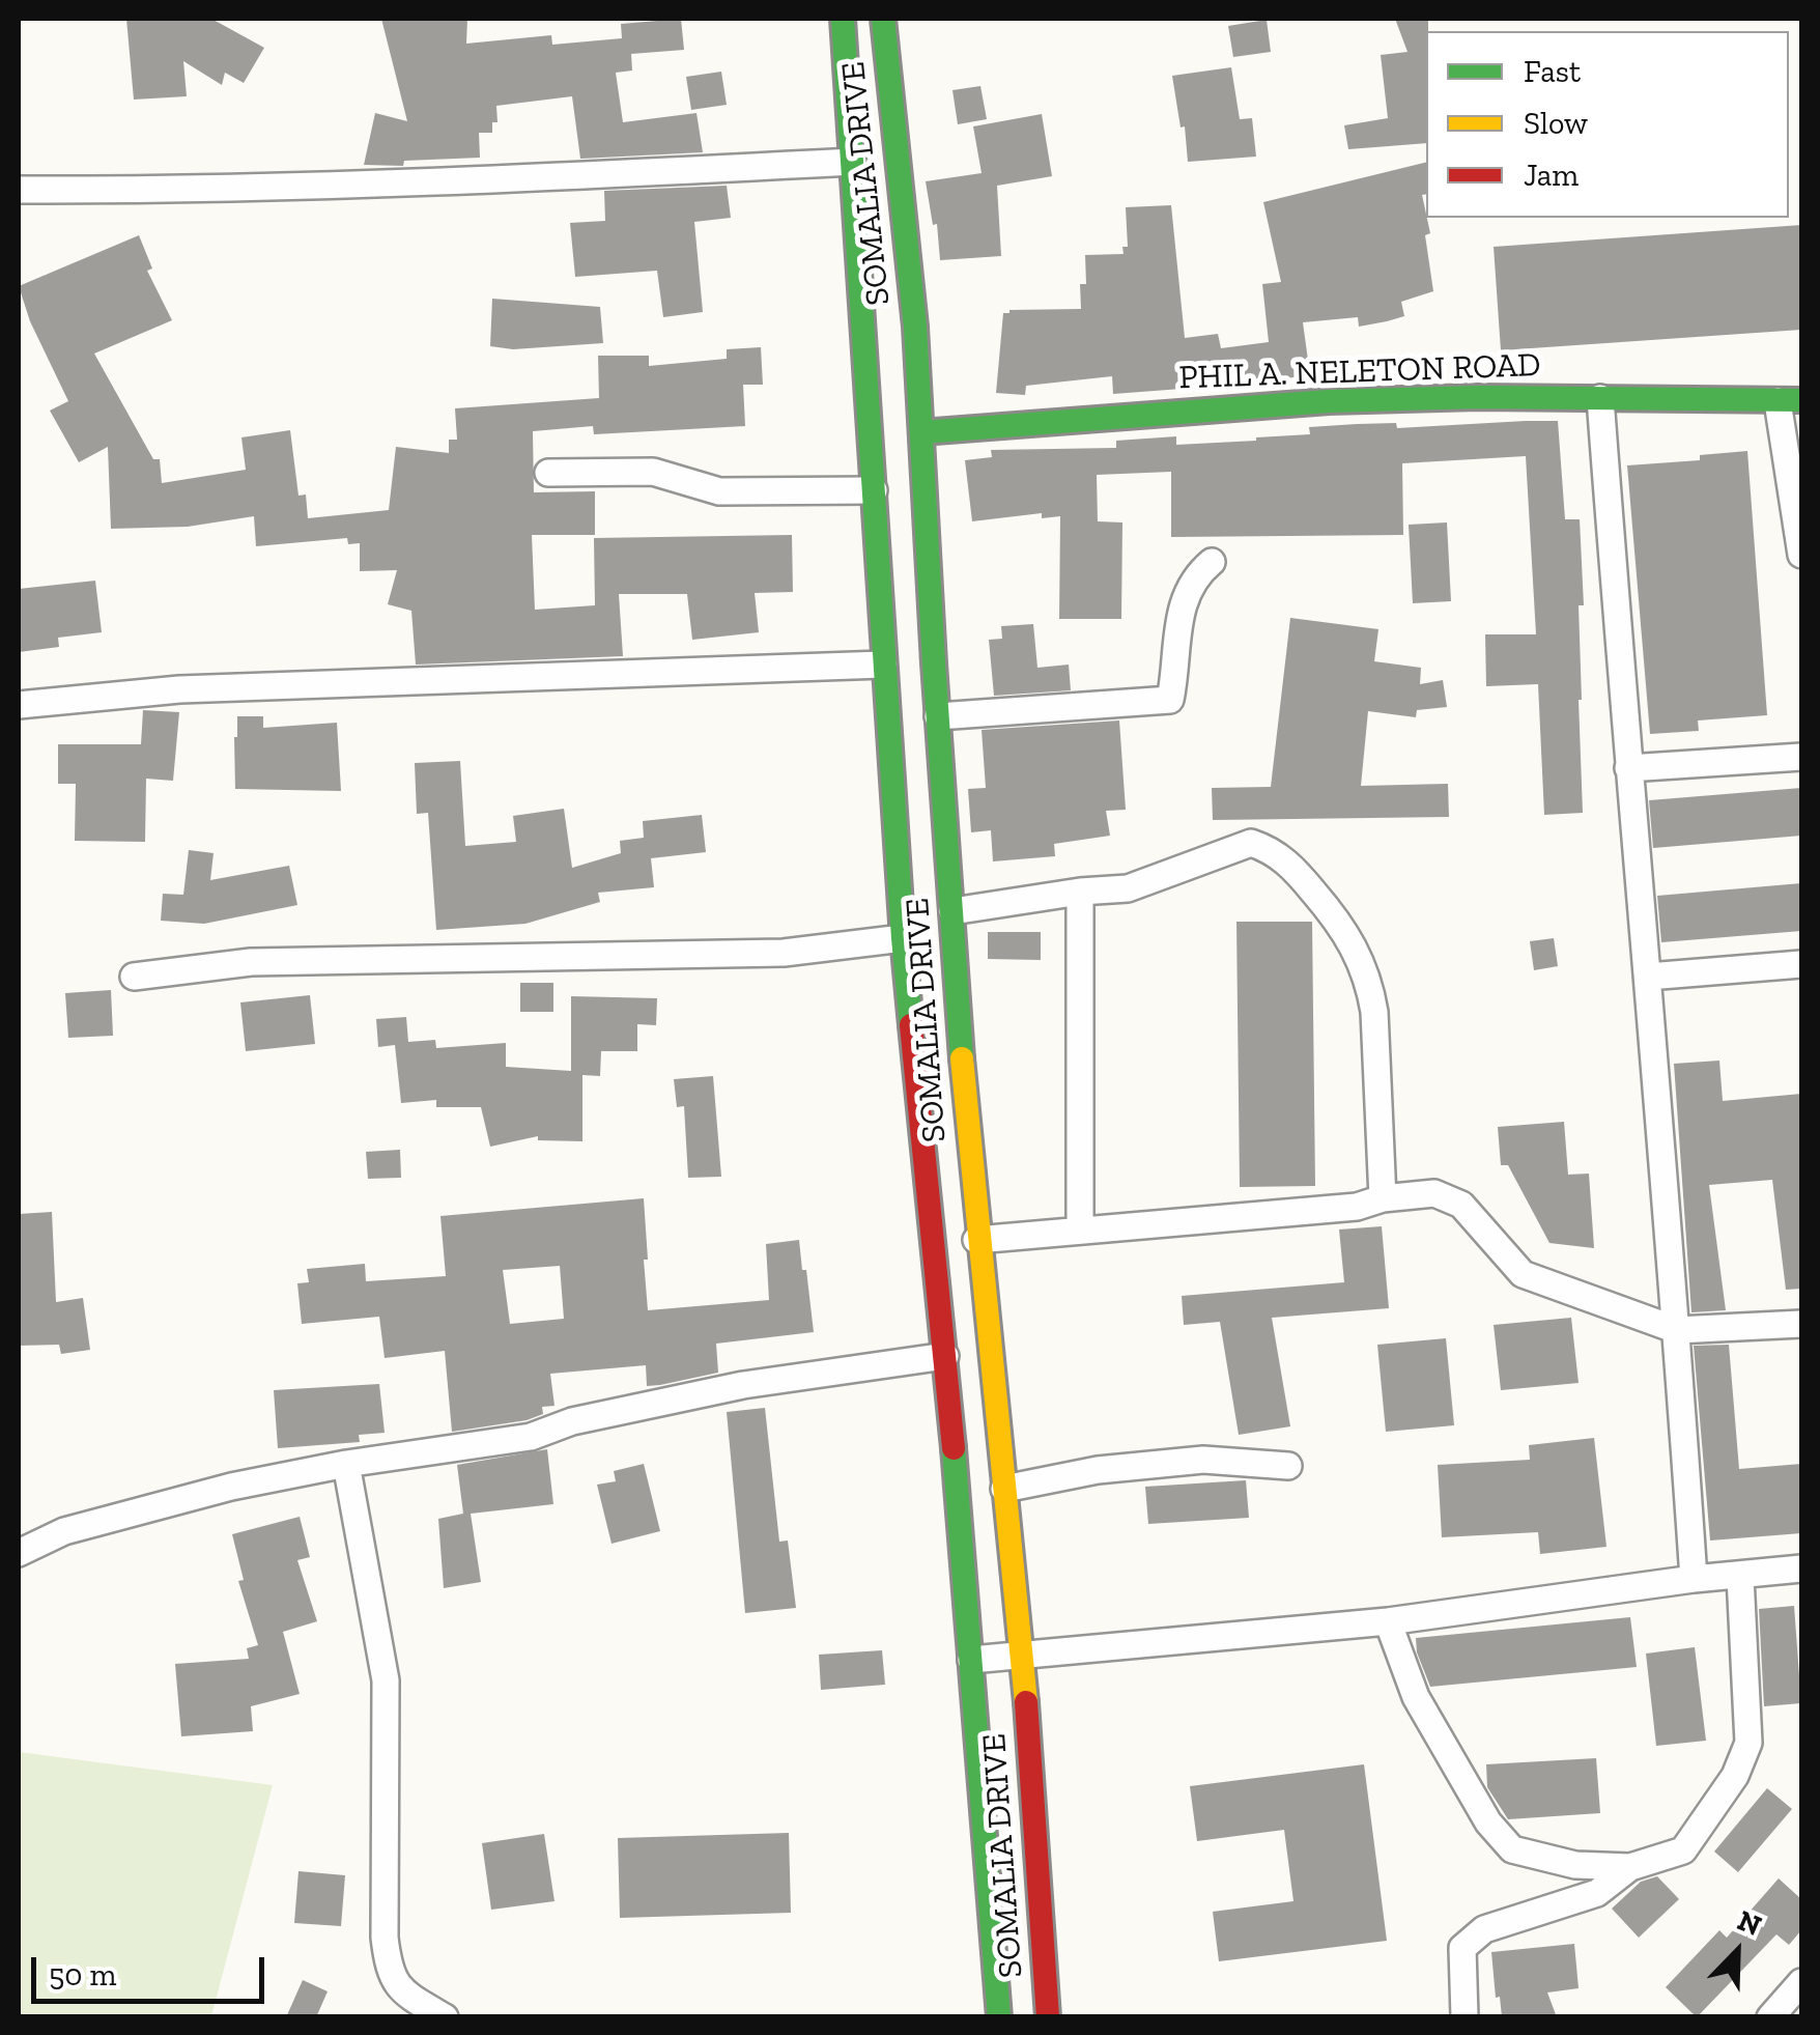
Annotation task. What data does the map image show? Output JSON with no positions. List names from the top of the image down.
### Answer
{
  "streets": {
    "main road": ["SOMALIA DRIVE", "PHIL A. NELETON ROAD"]
  },
  "crossings": [
    ["SOMALIA DRIVE", "PHIL A. NELETON ROAD"]
  ],
  "legend": ["Fast", "Slow", "Jam"],
  "scale_bar": "50 m",
  "north": "top right"
}
